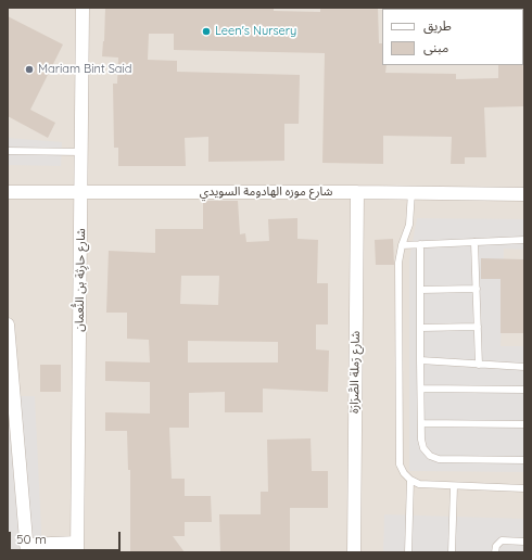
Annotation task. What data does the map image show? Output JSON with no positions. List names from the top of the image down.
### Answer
{
  "streets": {
    "street": ["شارع موزه الهادومة السويدي", "شارع حارِثة بن النُّعمان", "شارع رَملة الصَّرَارَة"]
  },
  "crossings": [
    ["شارع موزه الهادومة السويدي", "شارع حارِثة بن النُّعمان"],
    ["شارع موزه الهادومة السويدي", "شارع رَملة الصَّرَارَة"]
  ],
  "places": ["Leen's Nursery", "Mariam Bint Said"],
  "legend": ["طريق", "مبنى"],
  "scale_bar": "50 m"
}
